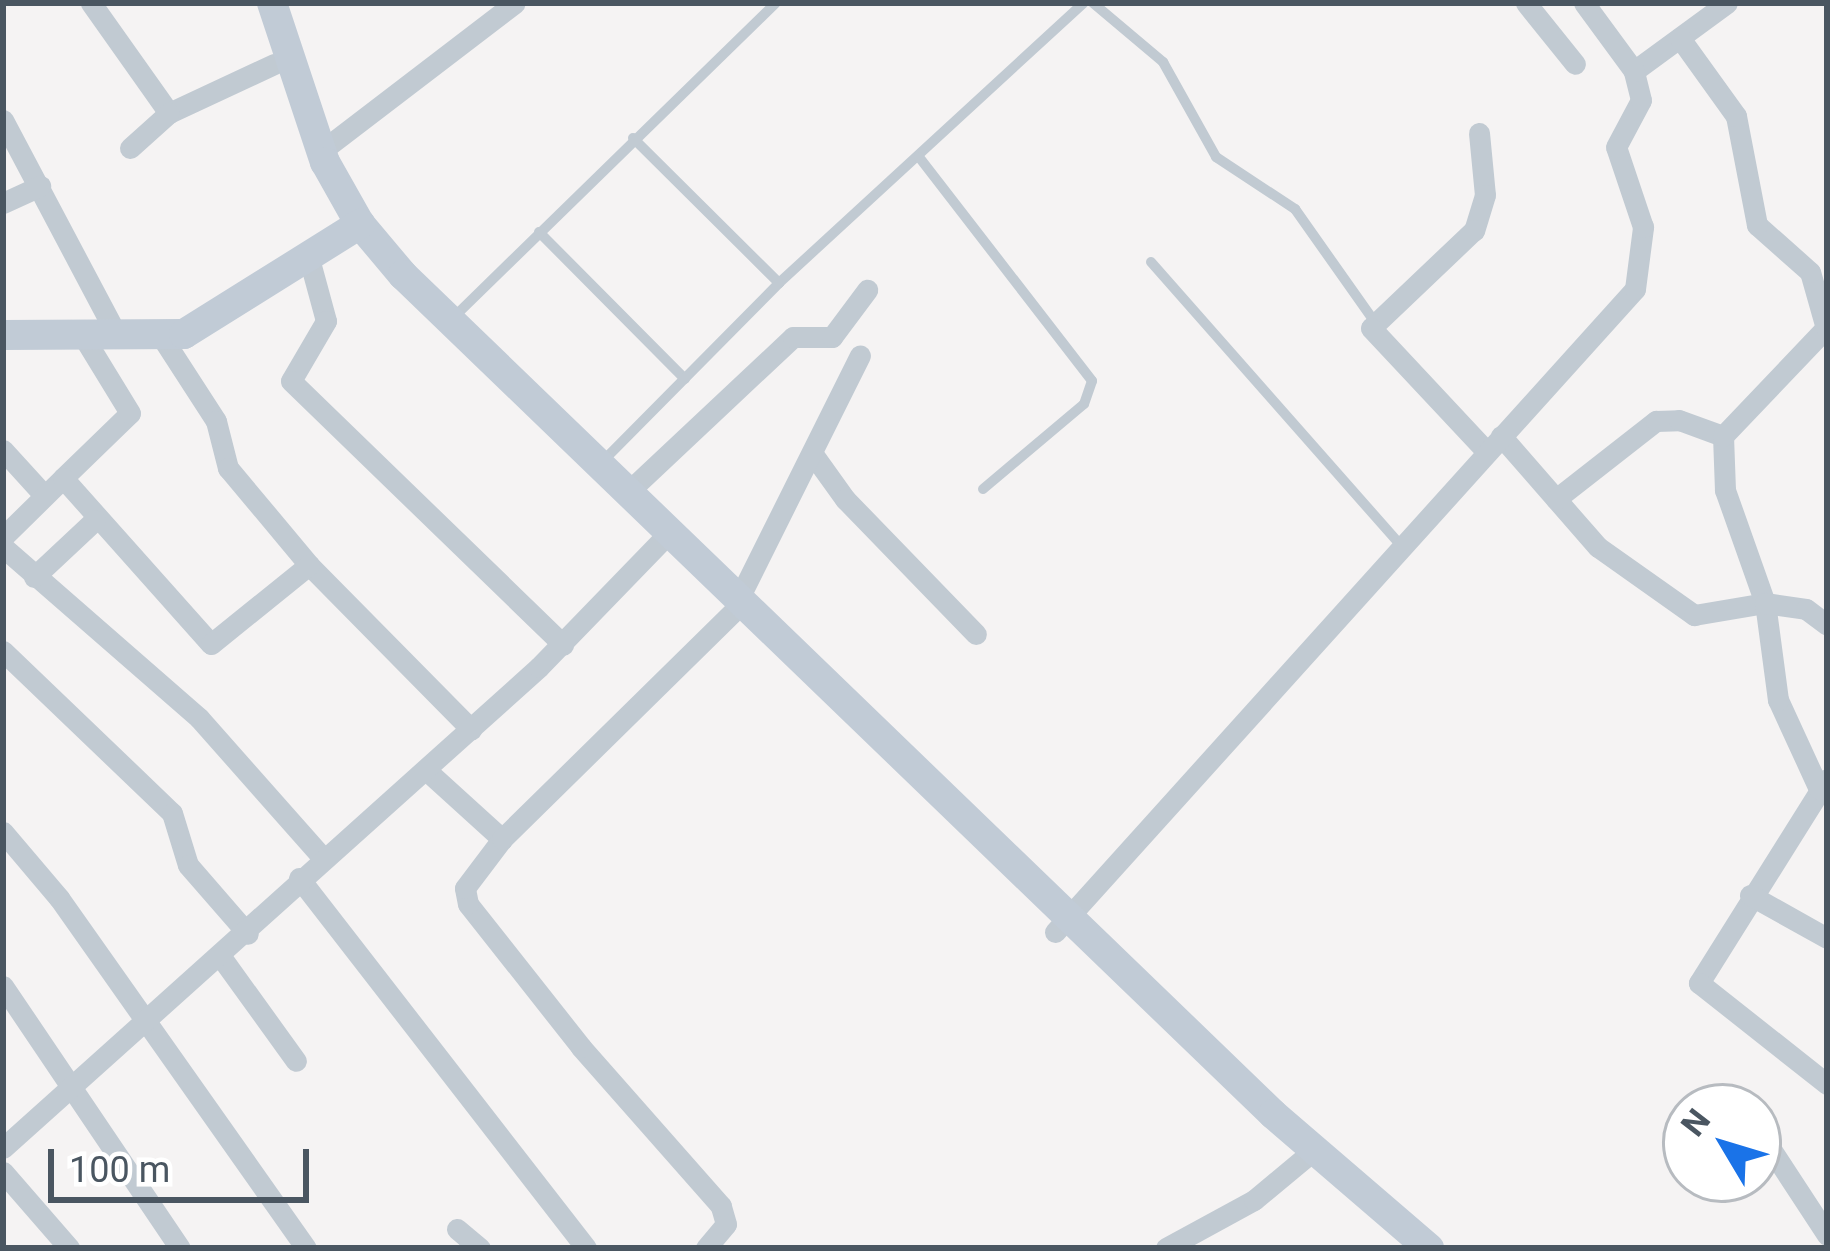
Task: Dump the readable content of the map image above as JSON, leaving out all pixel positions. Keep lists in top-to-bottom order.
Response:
{
  "scale_bar": "100 m",
  "north": "top left"
}
